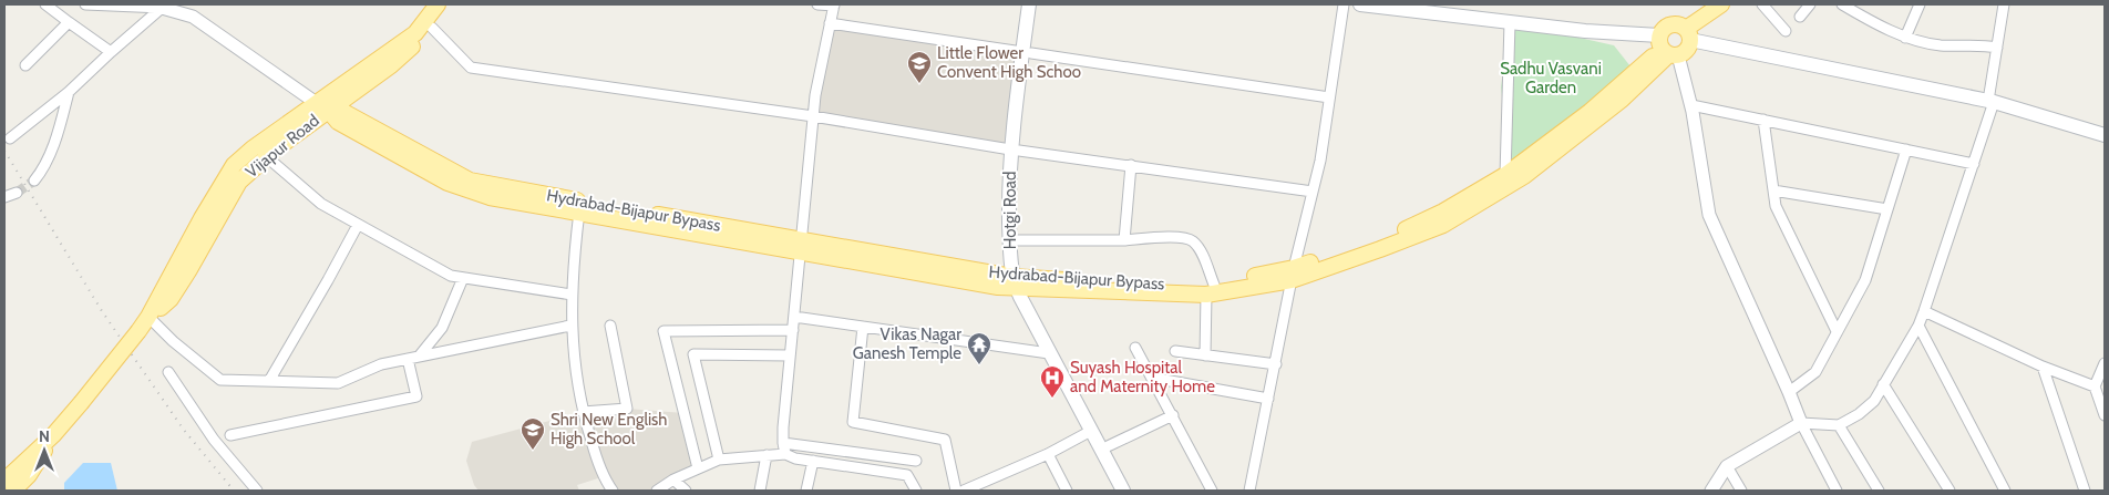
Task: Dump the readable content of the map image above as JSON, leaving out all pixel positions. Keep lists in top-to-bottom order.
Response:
{
  "streets": {
    "main road": ["Vijapur Road", "Hydrabad-Bijapur Bypass", "Hotgi Road"]
  },
  "crossings": [
    ["Vijapur Road", "Hydrabad-Bijapur Bypass"],
    ["Hydrabad-Bijapur Bypass", "Hotgi Road"]
  ],
  "parks": ["Sadhu Vasvani Garden"],
  "places": {
    "school or university": ["Little Flower Convent High Schoo", "Shri New English High School"],
    "temple": ["Vikas Nagar Ganesh Temple"],
    "hospital": ["Suyash Hospital and Maternity Home"]
  },
  "north": "top"
}
